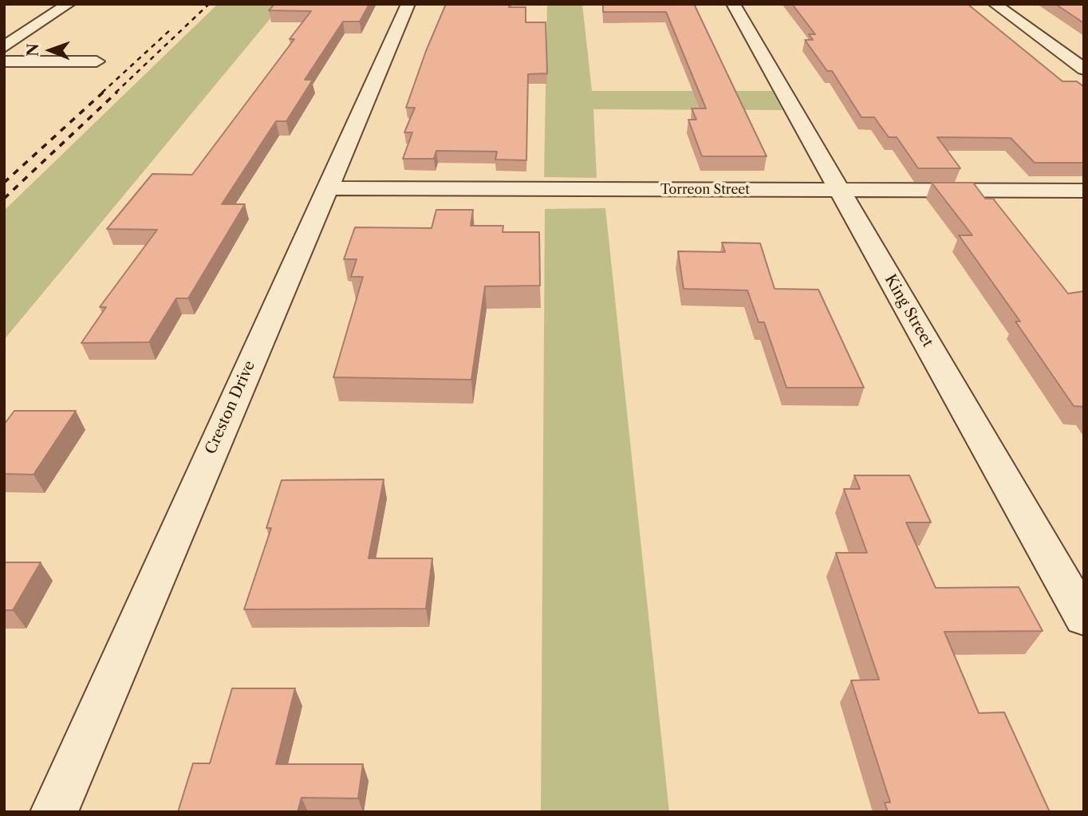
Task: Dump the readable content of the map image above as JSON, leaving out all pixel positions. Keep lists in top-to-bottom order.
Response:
{
  "streets": {
    "street": ["Torreon Street", "King Street", "Creston Drive"]
  },
  "crossings": [
    ["Torreon Street", "King Street"],
    ["Torreon Street", "Creston Drive"]
  ],
  "north": "left"
}
